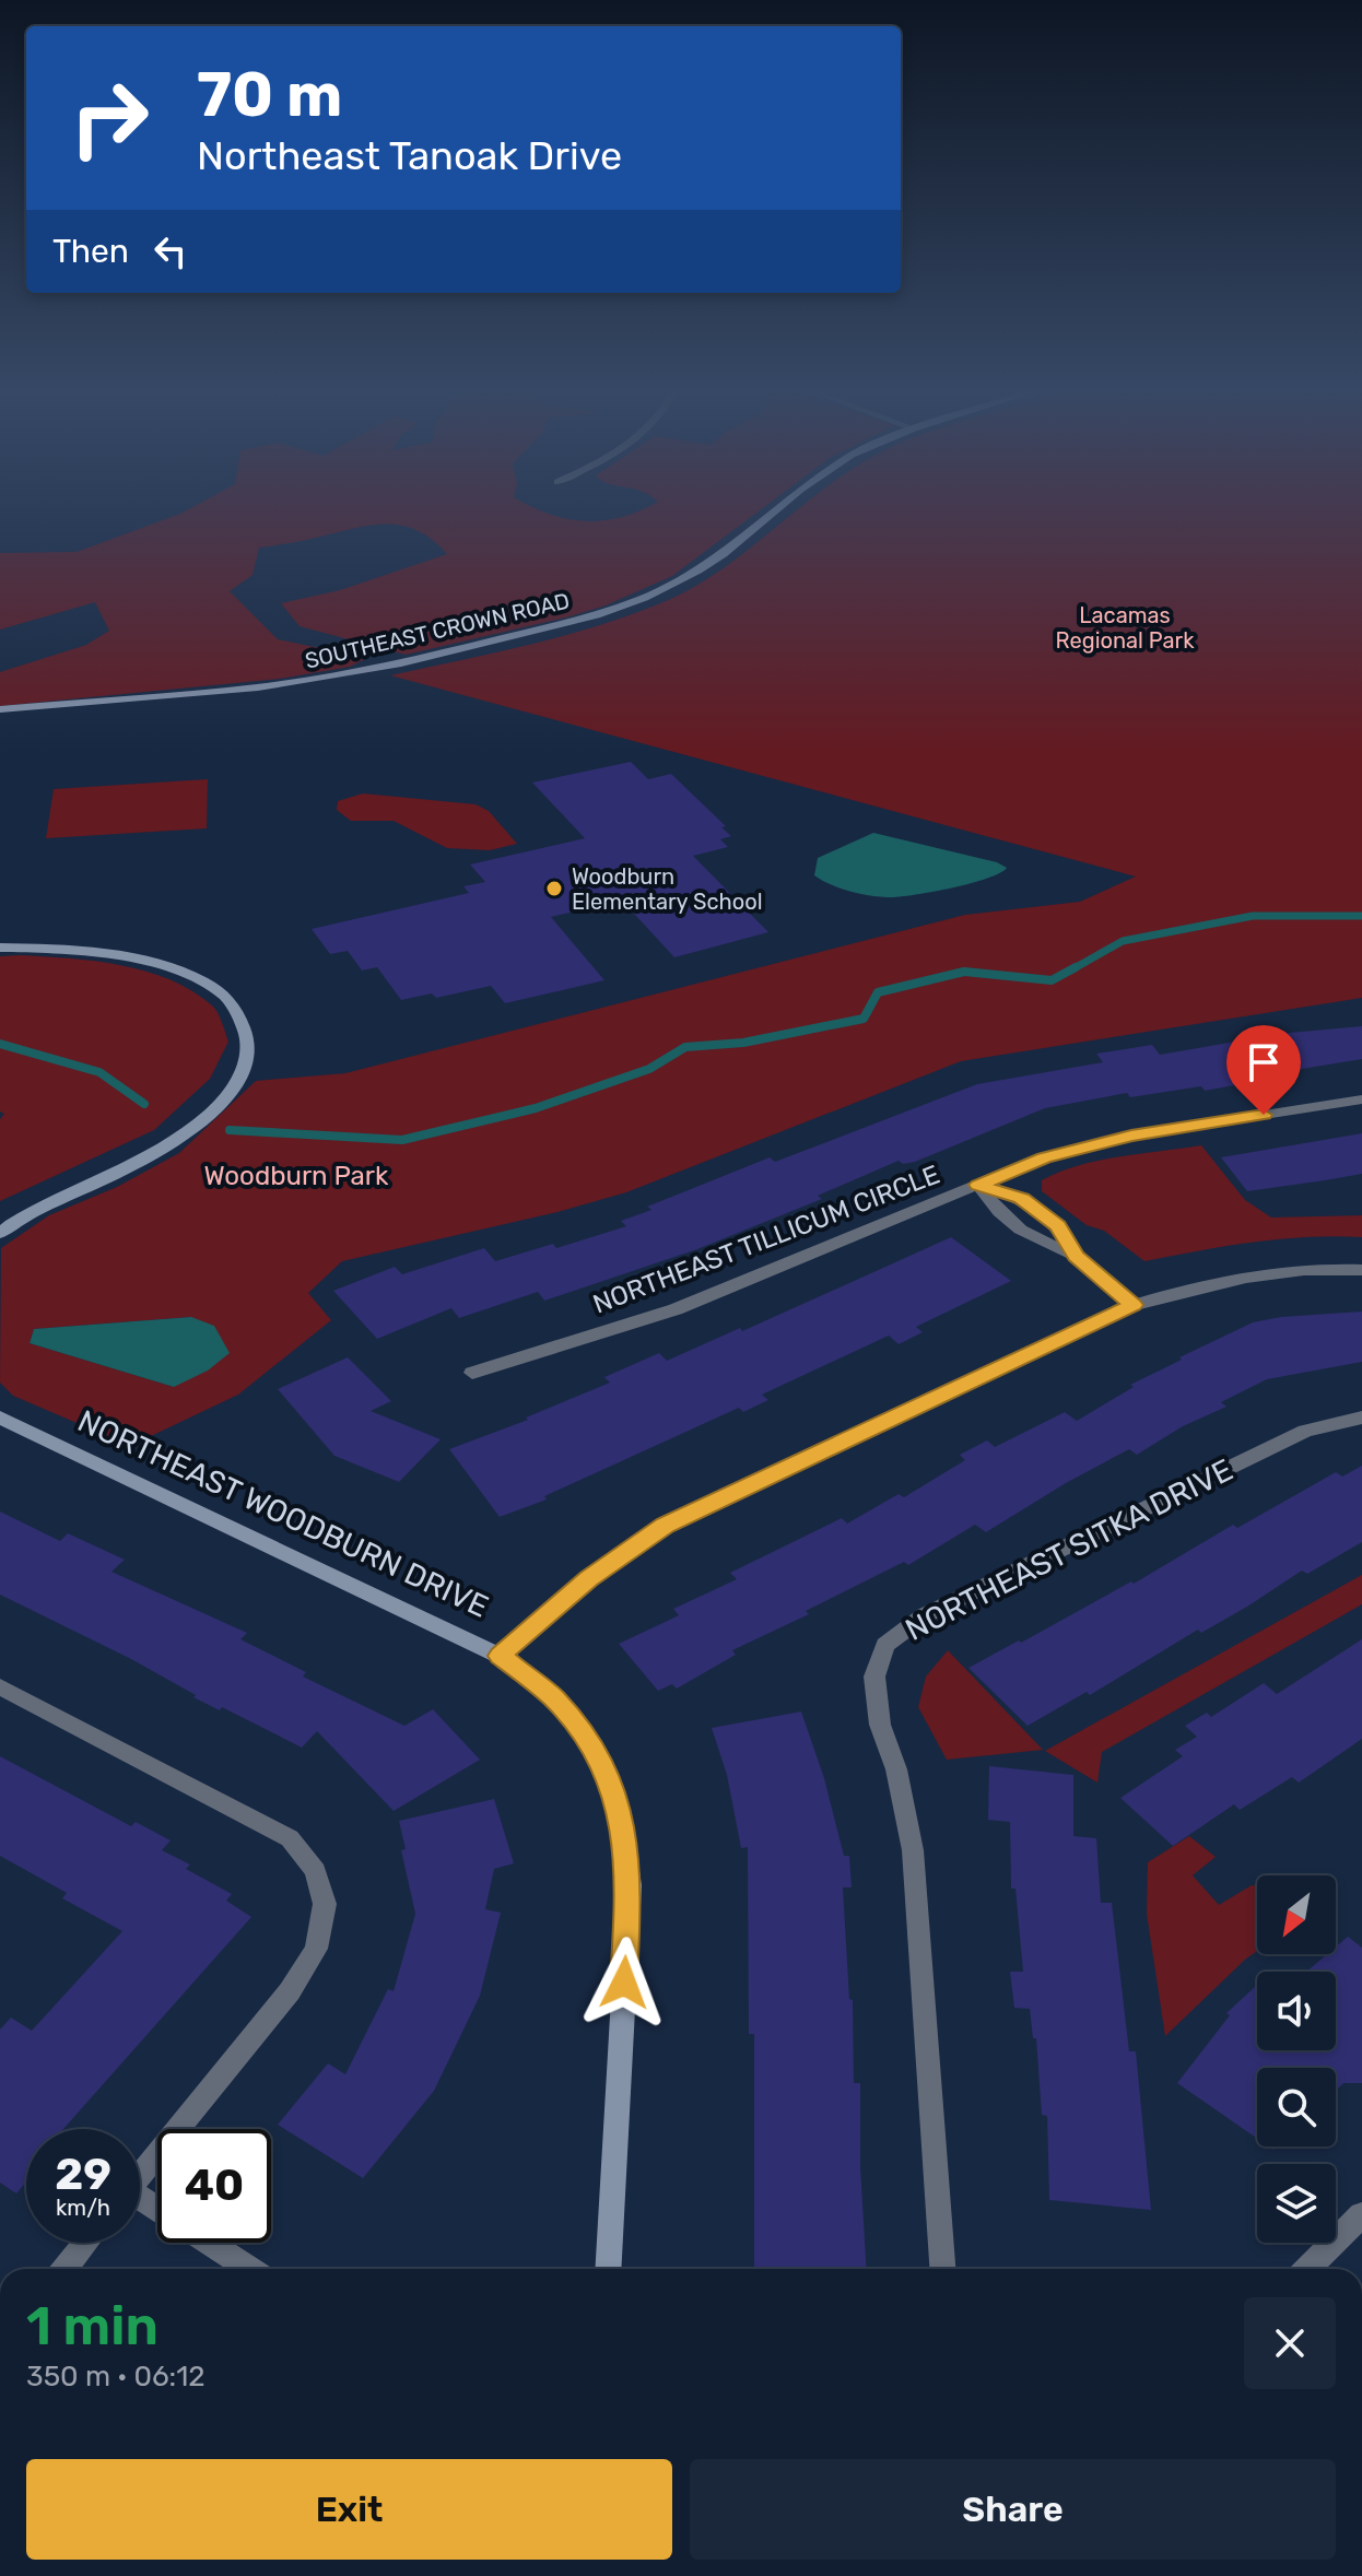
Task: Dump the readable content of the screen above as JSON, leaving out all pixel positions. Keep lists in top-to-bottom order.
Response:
{
  "streets": {
    "street": [
      "SOUTHEAST CROWN ROAD",
      "NORTHEAST TILLICUM CIRCLE",
      "NORTHEAST WOODBURN DRIVE",
      "NORTHEAST SITKA DRIVE"
    ]
  },
  "parks": ["Lacamas Regional Park", "Woodburn Park"],
  "places": ["Woodburn Elementary School"],
  "north": "bottom left",
  "page": {
    "turn": ["70 m", "Northeast Tanoak Drive"],
    "then": "Then",
    "speed": "29 km/h",
    "limit": "40",
    "heading": ["1 min", "350 m · 06:12"],
    "buttons": ["Exit", "Share"]
  }
}
